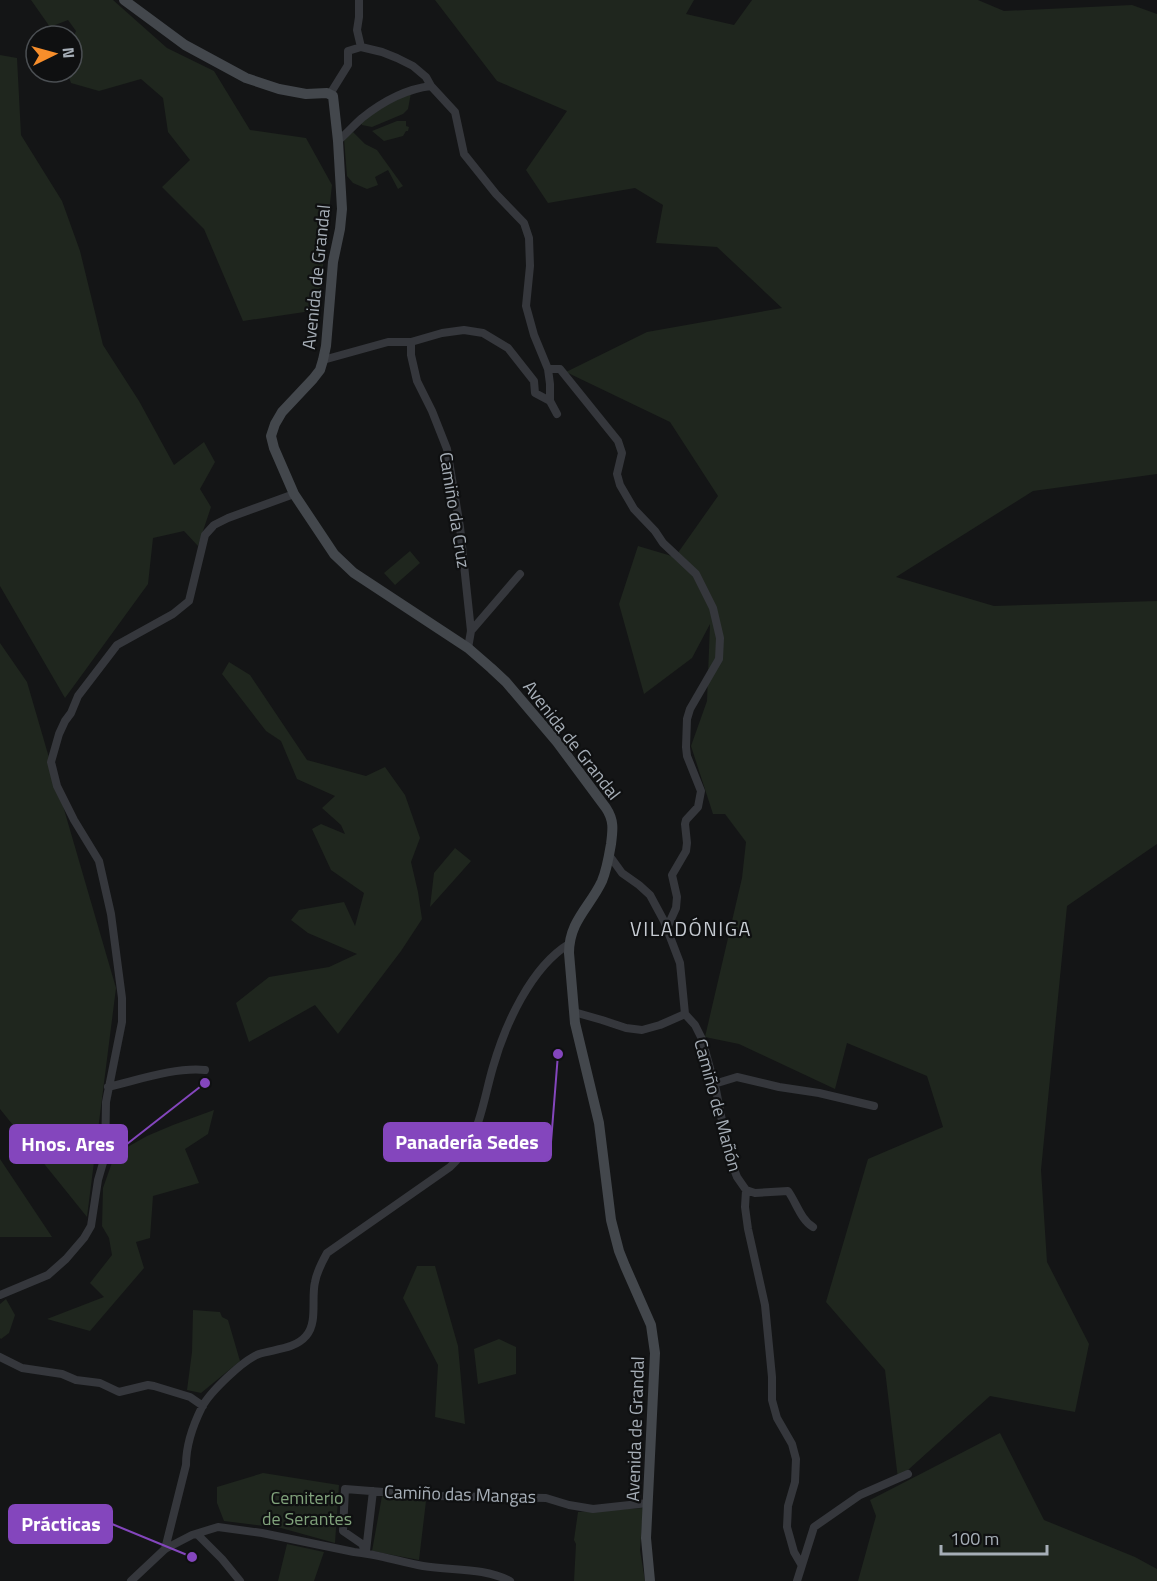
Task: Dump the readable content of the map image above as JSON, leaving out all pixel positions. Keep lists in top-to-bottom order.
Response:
{
  "streets": {
    "street": [
      "Avenida de Grandal",
      "Camiño da Cruz",
      "Camiño de Mañón",
      "Camiño das Mangas"
    ]
  },
  "crossings": [
    ["Avenida de Grandal", "Camiño da Cruz"],
    ["Avenida de Grandal", "Camiño de Mañón"],
    ["Avenida de Grandal", "Camiño das Mangas"]
  ],
  "districts": ["VILADÓNIGA"],
  "parks": ["Cemiterio de Serantes"],
  "places": ["Panadería Sedes", "Hnos. Ares", "Prácticas"],
  "scale_bar": "100 m",
  "north": "right"
}
